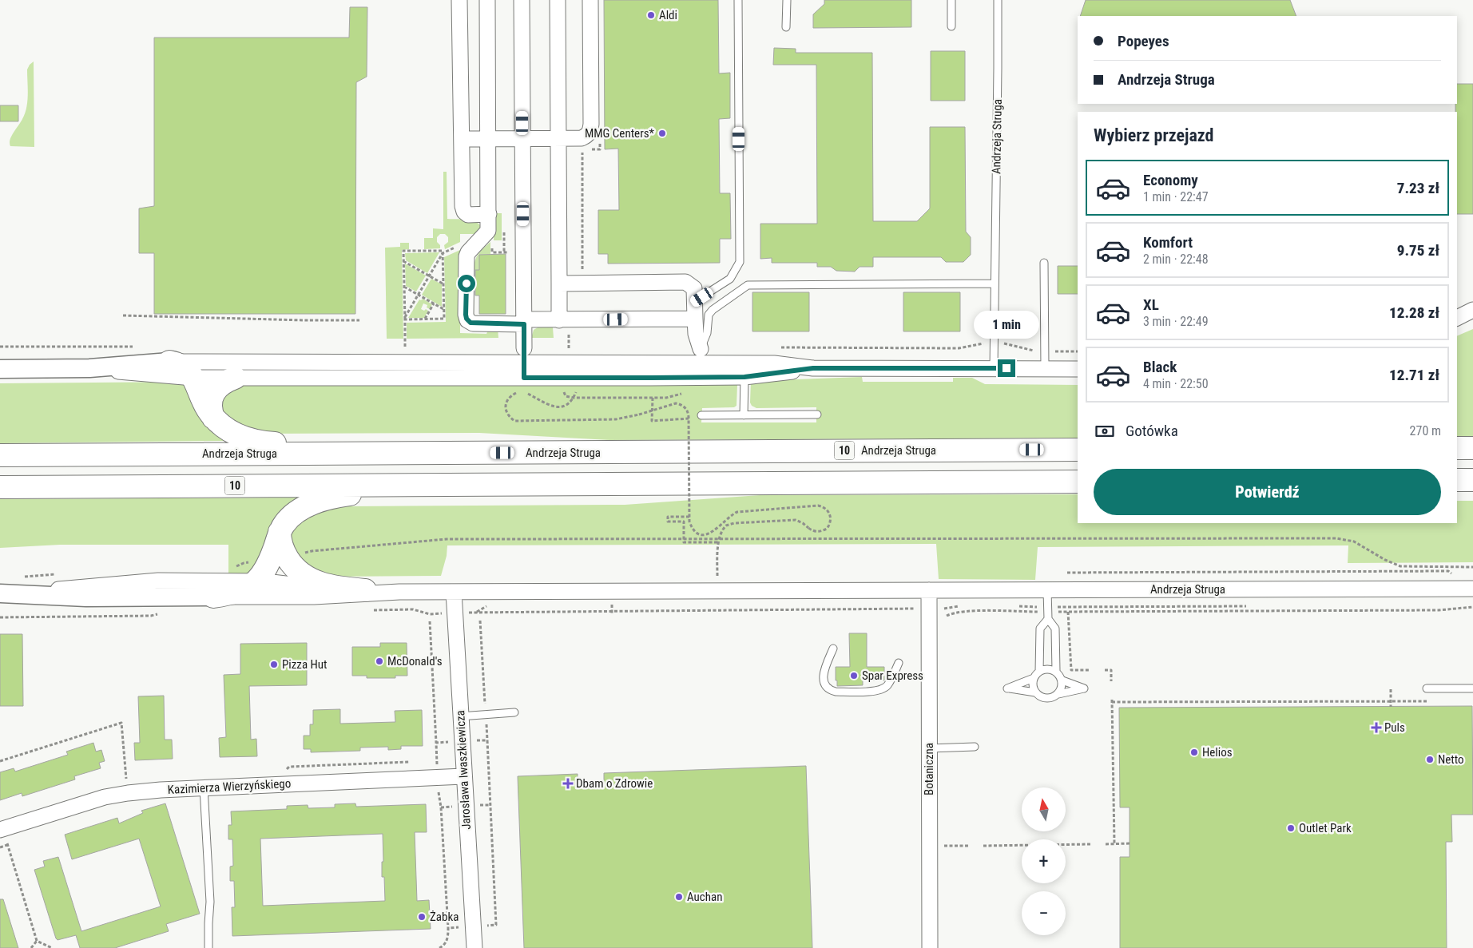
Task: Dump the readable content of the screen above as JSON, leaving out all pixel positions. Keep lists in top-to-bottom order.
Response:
{
  "streets": {
    "main road": ["Andrzeja Struga", "10"],
    "street": ["Botaniczna", "Jarosława Iwaszkiewicza", "Kazimierza Wierzyńskiego"]
  },
  "crossings": [
    ["Andrzeja Struga", "Botaniczna"],
    ["Andrzeja Struga", "Jarosława Iwaszkiewicza"],
    ["Jarosława Iwaszkiewicza", "Kazimierza Wierzyńskiego"]
  ],
  "places": {
    "other": [
      "Aldi",
      "MMG Centers*",
      "McDonald's",
      "Pizza Hut",
      "Spar Express",
      "Helios",
      "Netto",
      "Outlet Park",
      "Auchan",
      "Żabka"
    ],
    "health": ["Puls", "Dbam o Zdrowie"]
  },
  "north": "top",
  "page": {
    "banner": ["Popeyes", "Andrzeja Struga"],
    "heading": "Wybierz przejazd",
    "list": [
      {
        "name": "Economy",
        "note": "1 min · 22:47",
        "value": "7.23 zł"
      },
      {
        "name": "Komfort",
        "note": "2 min · 22:48",
        "value": "9.75 zł"
      },
      {
        "name": "XL",
        "note": "3 min · 22:49",
        "value": "12.28 zł"
      },
      {
        "name": "Black",
        "note": "4 min · 22:50",
        "value": "12.71 zł"
      }
    ],
    "bubble": "1 min",
    "pay": ["Gotówka", "270 m"],
    "buttons": "Potwierdź",
    "map_buttons": ["+", "−"]
  }
}
